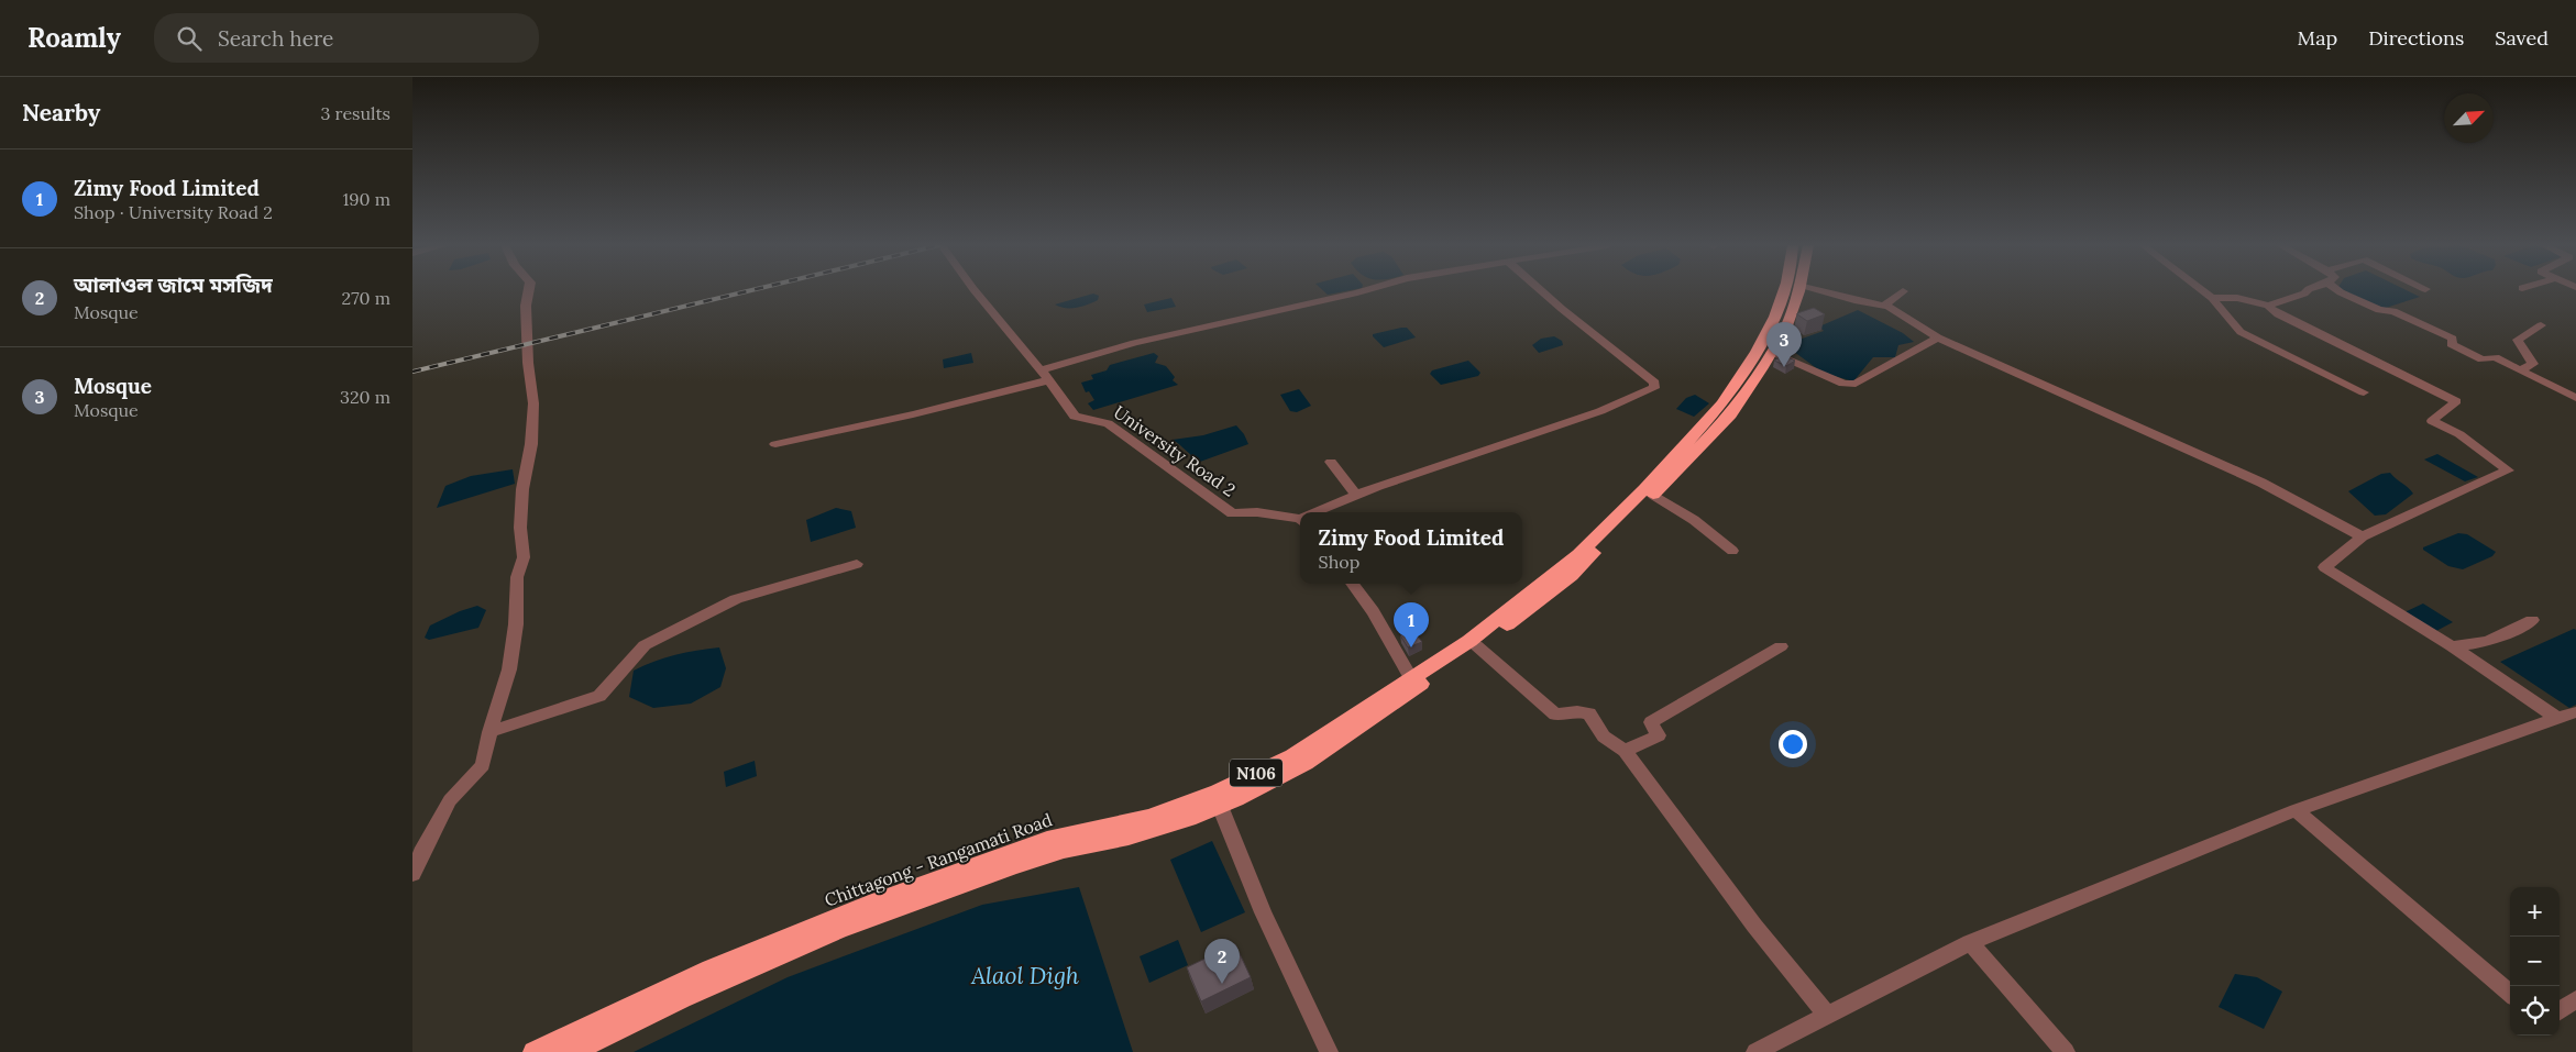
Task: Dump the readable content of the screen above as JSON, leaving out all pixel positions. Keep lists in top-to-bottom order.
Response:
{
  "streets": {
    "highway": ["N106", "Chittagong - Rangamati Road"],
    "street": ["University Road 2"]
  },
  "water": ["Alaol Digh"],
  "north": "top right",
  "page": {
    "header": "Roamly",
    "search": "Search here",
    "nav": ["Map", "Directions", "Saved"],
    "heading": ["Nearby", "3 results"],
    "list": [
      {
        "mark": "1",
        "name": "Zimy Food Limited",
        "note": "Shop · University Road 2",
        "value": "190 m"
      },
      {
        "mark": "2",
        "name": "আলাওল জামে মসজিদ",
        "note": "Mosque",
        "value": "270 m"
      },
      {
        "mark": "3",
        "name": "Mosque",
        "note": "Mosque",
        "value": "320 m"
      }
    ],
    "pins": ["3", "1", "2"],
    "popup": ["Zimy Food Limited", "Shop"],
    "map_buttons": ["+", "−"]
  }
}
